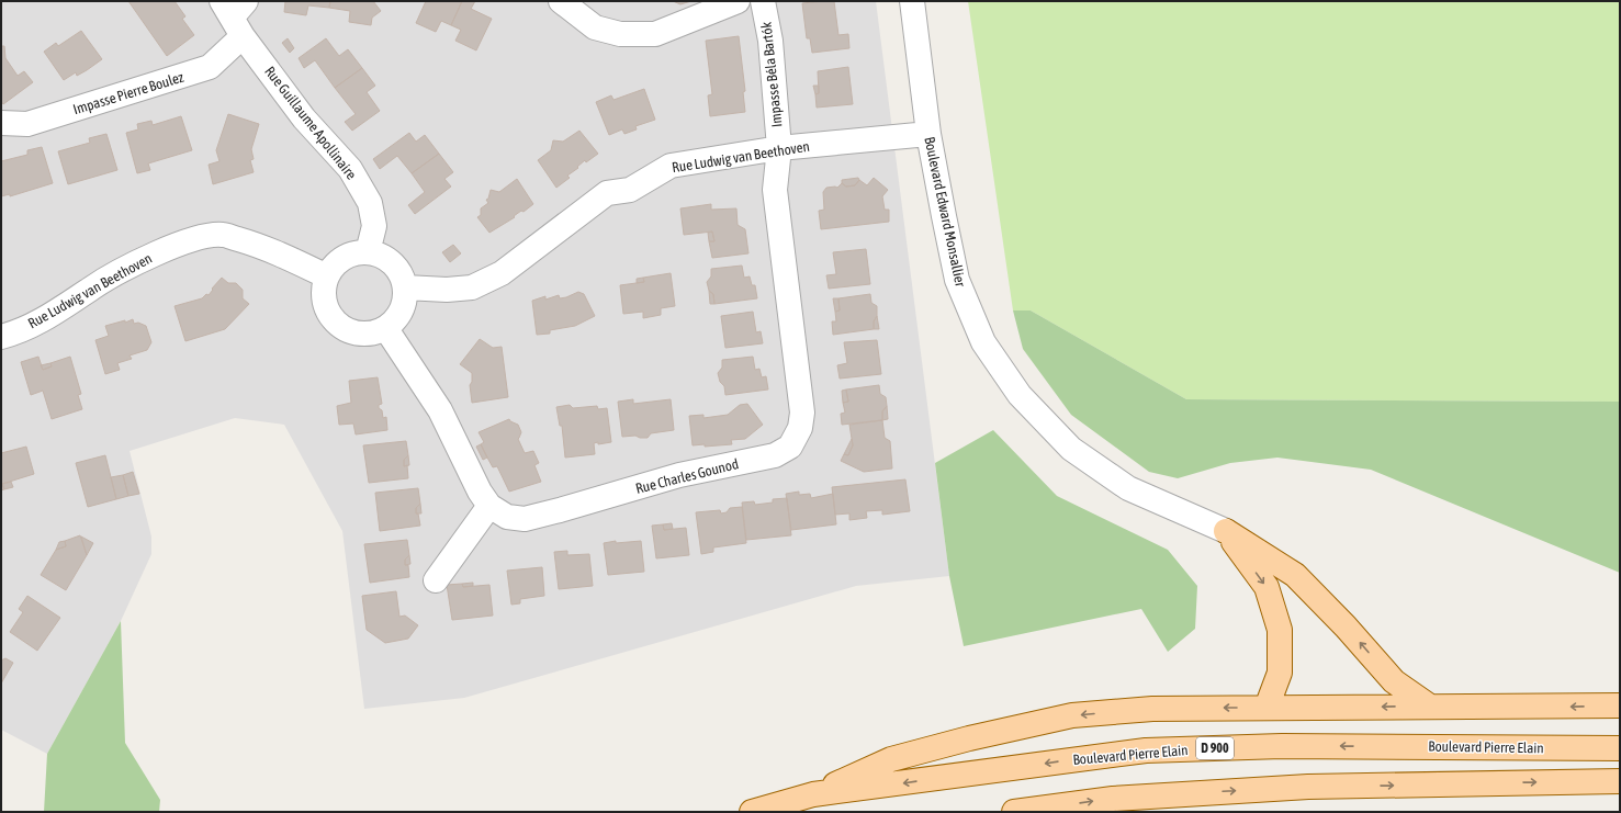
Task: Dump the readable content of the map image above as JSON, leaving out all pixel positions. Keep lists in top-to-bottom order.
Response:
{
  "streets": {
    "main road": ["Boulevard Pierre Elain", "D 900"],
    "street": [
      "Impasse Béla Bartók",
      "Impasse Pierre Boulez",
      "Rue Guillaume Apollinaire",
      "Rue Ludwig van Beethoven",
      "Boulevard Edward Monsallier",
      "Rue Charles Gounod"
    ]
  },
  "crossings": [
    ["Impasse Béla Bartók", "Rue Ludwig van Beethoven"],
    ["Impasse Béla Bartók", "Rue Charles Gounod"],
    ["Impasse Pierre Boulez", "Rue Guillaume Apollinaire"],
    ["Rue Guillaume Apollinaire", "Rue Ludwig van Beethoven"],
    ["Rue Guillaume Apollinaire", "Rue Charles Gounod"],
    ["Rue Ludwig van Beethoven", "Boulevard Edward Monsallier"],
    ["Rue Ludwig van Beethoven", "Rue Charles Gounod"]
  ]
}
